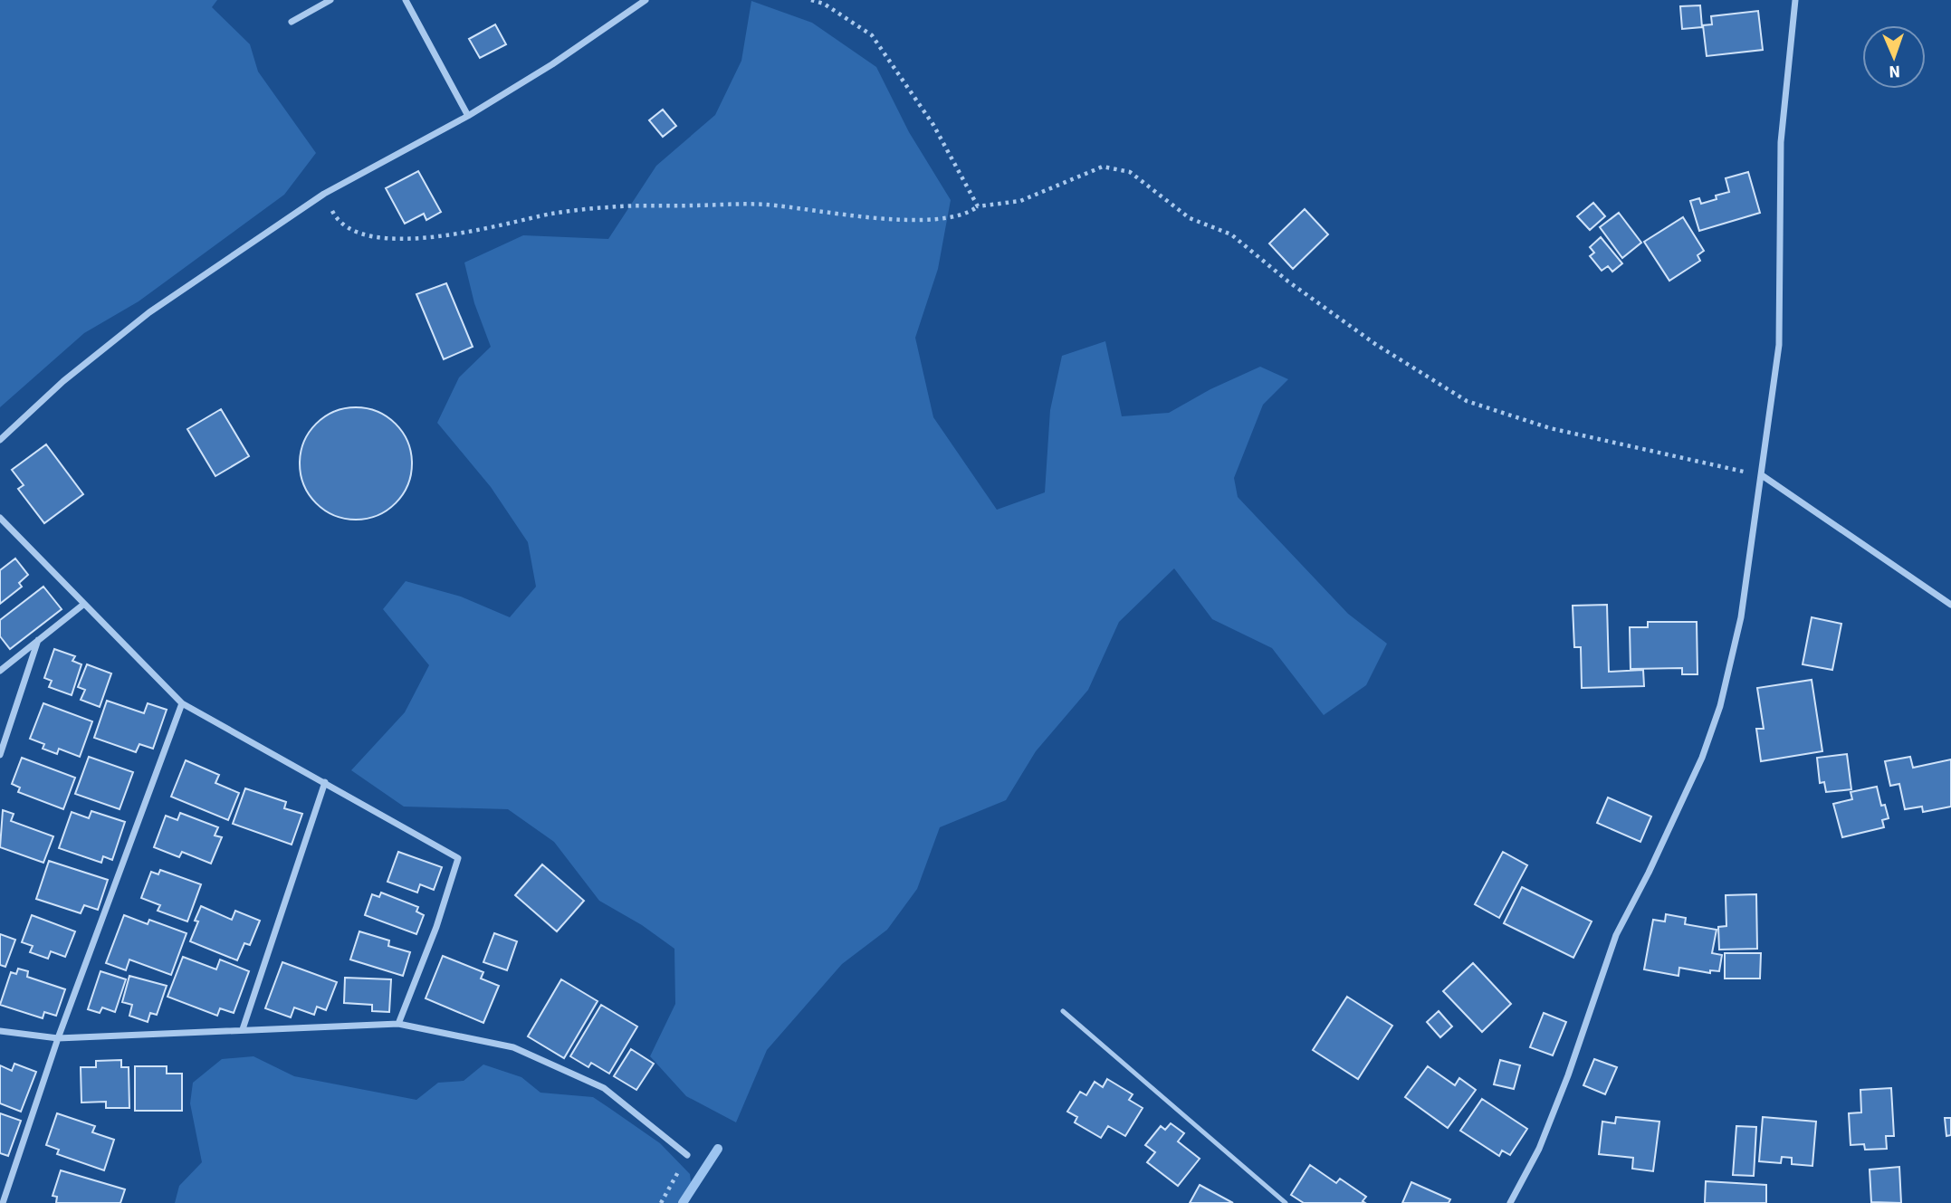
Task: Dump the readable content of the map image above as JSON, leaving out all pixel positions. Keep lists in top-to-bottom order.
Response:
{
  "north": "bottom"
}
